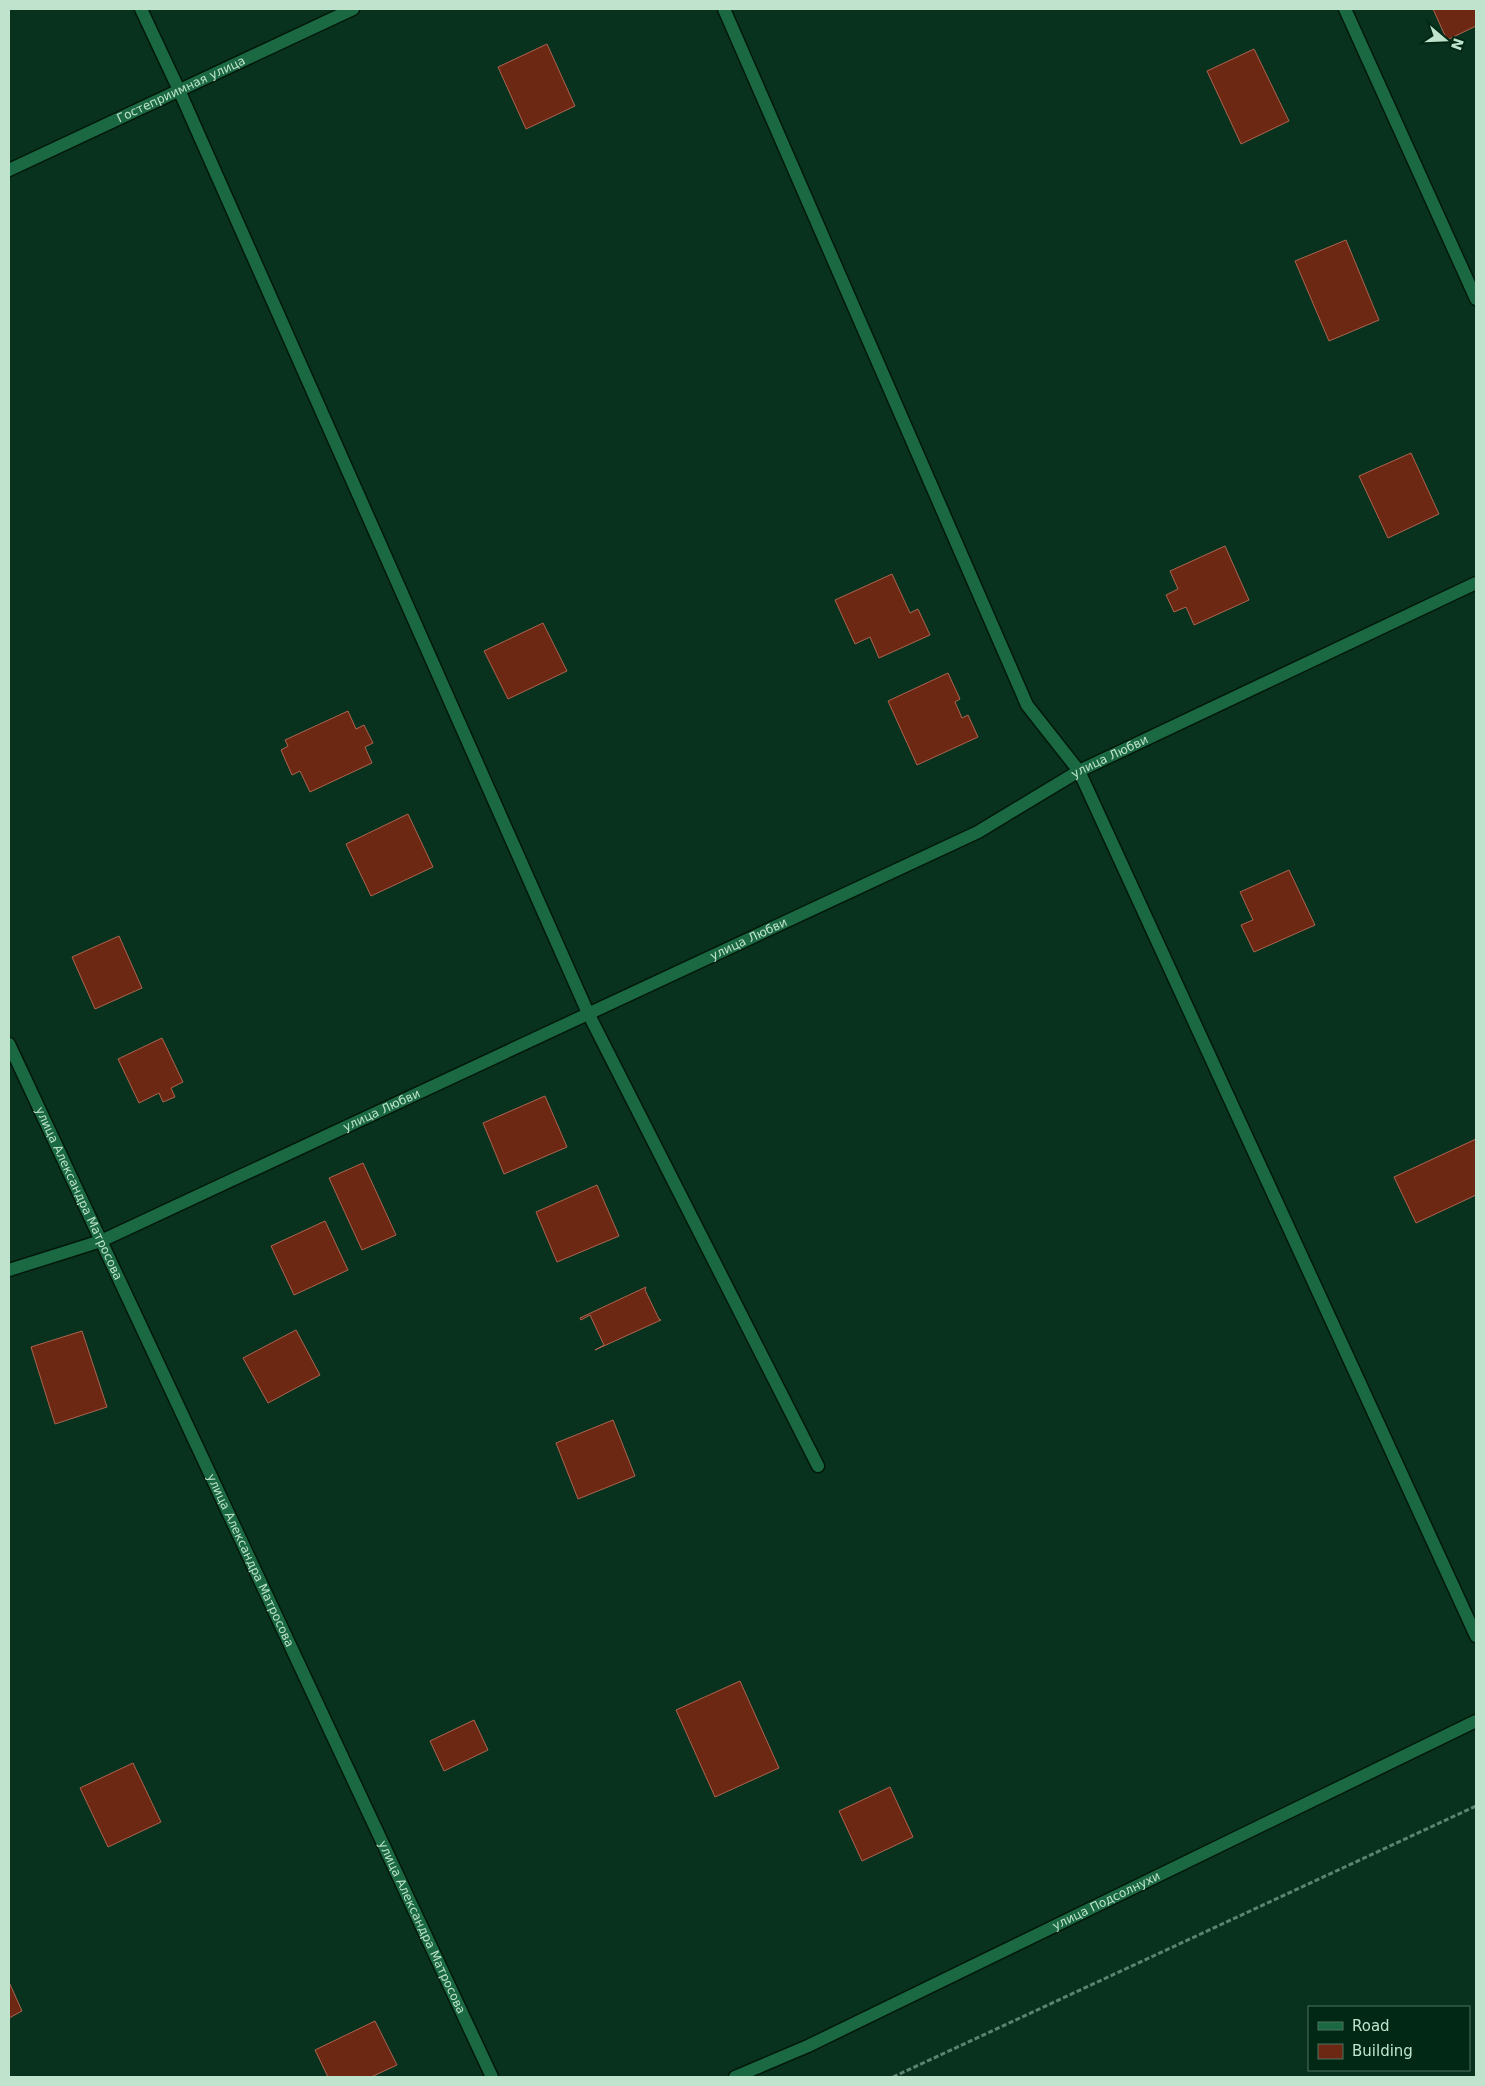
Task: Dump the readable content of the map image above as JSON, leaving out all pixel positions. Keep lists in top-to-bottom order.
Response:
{
  "streets": {
    "street": [
      "Гостеприимная улица",
      "улица Любви",
      "улица Александра Матросова",
      "улица Подсолнухи"
    ]
  },
  "crossings": [
    ["улица Любви", "улица Александра Матросова"]
  ],
  "legend": ["Road", "Building"],
  "north": "right"
}
